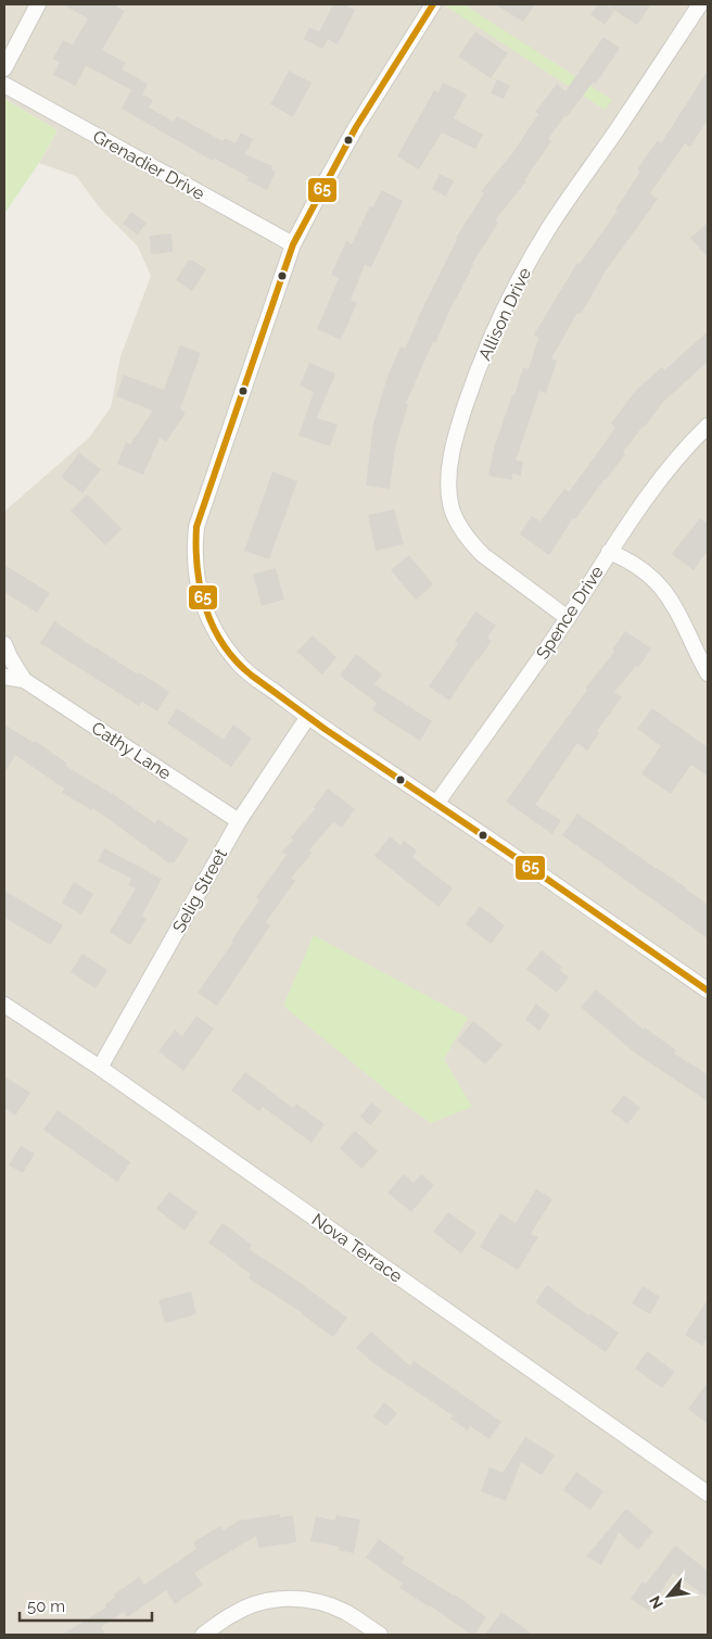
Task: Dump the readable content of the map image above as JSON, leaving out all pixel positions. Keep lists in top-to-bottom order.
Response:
{
  "streets": {
    "street": [
      "Grenadier Drive",
      "Allison Drive",
      "Spence Drive",
      "Cathy Lane",
      "Selig Street",
      "Nova Terrace"
    ]
  },
  "crossings": [
    ["Allison Drive", "Spence Drive"],
    ["Cathy Lane", "Selig Street"],
    ["Selig Street", "Nova Terrace"]
  ],
  "lines": ["transit line 65"],
  "scale_bar": "50 m",
  "north": "bottom left"
}
